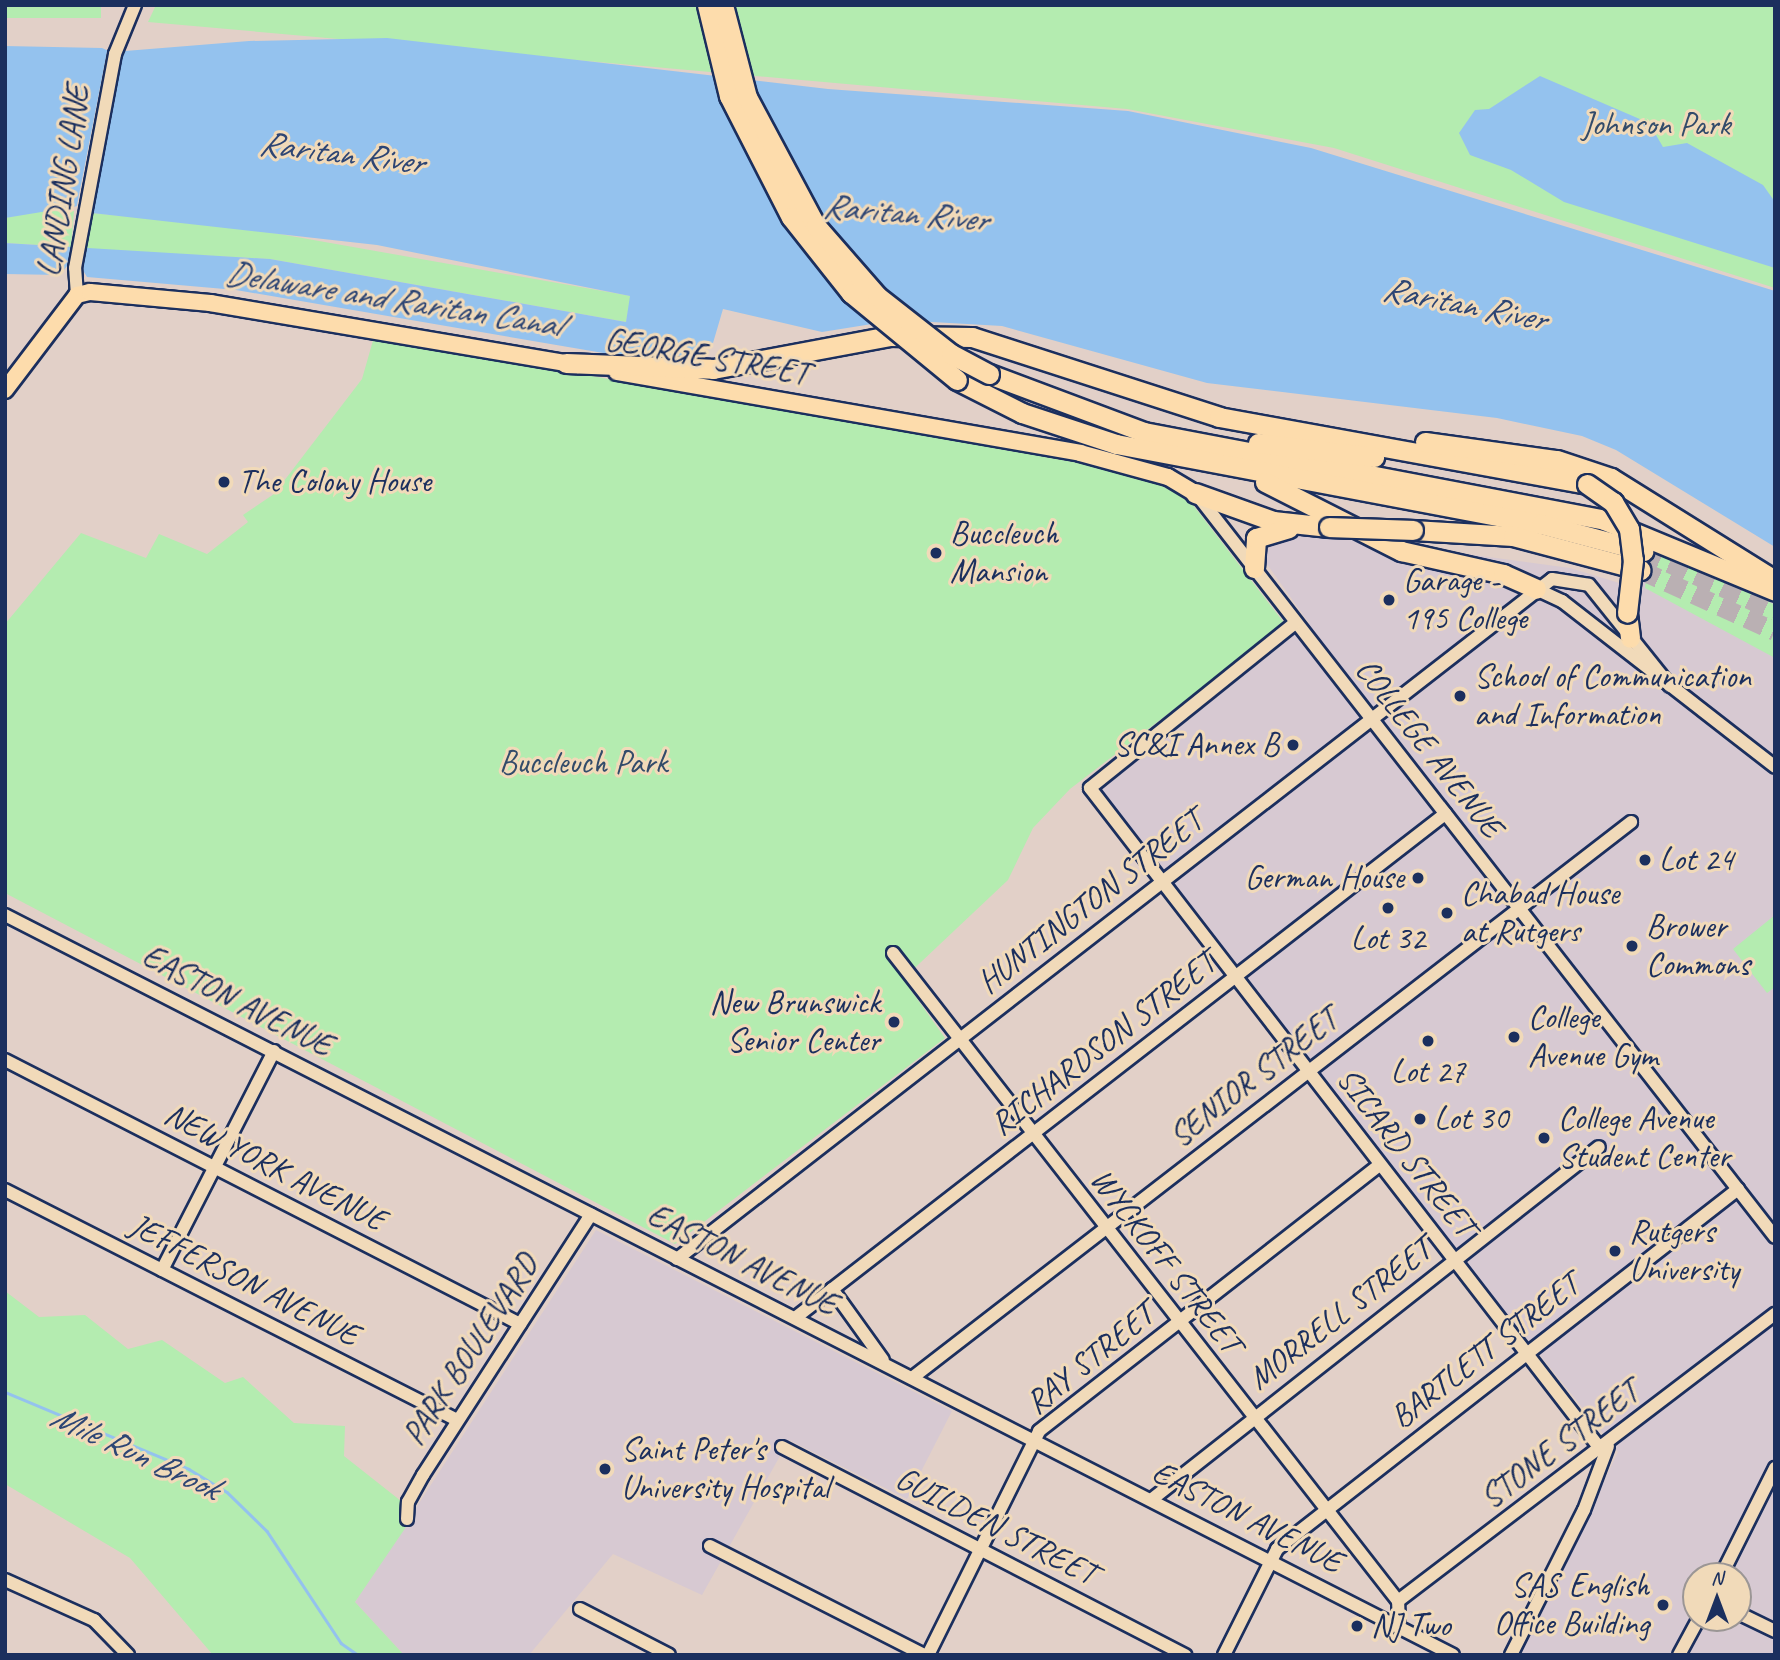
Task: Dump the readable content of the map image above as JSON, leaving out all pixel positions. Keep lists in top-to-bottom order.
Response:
{
  "streets": {
    "main road": ["LANDING LANE", "GEORGE STREET"],
    "street": [
      "COLLEGE AVENUE",
      "HUNTINGTON STREET",
      "EASTON AVENUE",
      "RICHARDSON STREET",
      "SENIOR STREET",
      "SICARD STREET",
      "NEW YORK AVENUE",
      "WYCKOFF STREET",
      "JEFFERSON AVENUE",
      "MORRELL STREET",
      "PARK BOULEVARD",
      "BARTLETT STREET",
      "RAY STREET",
      "STONE STREET",
      "GUILDEN STREET"
    ]
  },
  "crossings": [
    ["LANDING LANE", "GEORGE STREET"],
    ["GEORGE STREET", "COLLEGE AVENUE"],
    ["COLLEGE AVENUE", "HUNTINGTON STREET"],
    ["COLLEGE AVENUE", "RICHARDSON STREET"],
    ["COLLEGE AVENUE", "SENIOR STREET"],
    ["COLLEGE AVENUE", "SICARD STREET"],
    ["COLLEGE AVENUE", "BARTLETT STREET"],
    ["HUNTINGTON STREET", "EASTON AVENUE"],
    ["HUNTINGTON STREET", "SICARD STREET"],
    ["HUNTINGTON STREET", "WYCKOFF STREET"],
    ["EASTON AVENUE", "RICHARDSON STREET"],
    ["EASTON AVENUE", "SENIOR STREET"],
    ["EASTON AVENUE", "MORRELL STREET"],
    ["EASTON AVENUE", "PARK BOULEVARD"],
    ["EASTON AVENUE", "BARTLETT STREET"],
    ["EASTON AVENUE", "RAY STREET"],
    ["RICHARDSON STREET", "SICARD STREET"],
    ["RICHARDSON STREET", "WYCKOFF STREET"],
    ["SENIOR STREET", "SICARD STREET"],
    ["SENIOR STREET", "WYCKOFF STREET"],
    ["SICARD STREET", "MORRELL STREET"],
    ["SICARD STREET", "BARTLETT STREET"],
    ["SICARD STREET", "RAY STREET"],
    ["SICARD STREET", "STONE STREET"],
    ["NEW YORK AVENUE", "PARK BOULEVARD"],
    ["WYCKOFF STREET", "MORRELL STREET"],
    ["WYCKOFF STREET", "BARTLETT STREET"],
    ["WYCKOFF STREET", "RAY STREET"],
    ["WYCKOFF STREET", "STONE STREET"],
    ["JEFFERSON AVENUE", "PARK BOULEVARD"]
  ],
  "water": ["Raritan River", "Delaware and Raritan Canal", "Mile Run Brook"],
  "parks": ["Johnson Park", "Buccleuch Park"],
  "places": [
    "The Colony House",
    "Buccleuch Mansion",
    "Garage - 195 College",
    "School of Communication and Information",
    "SC&I Annex B",
    "Lot 24",
    "German House",
    "Lot 32",
    "Chabad House at Rutgers",
    "Brower Commons",
    "New Brunswick Senior Center",
    "College Avenue Gym",
    "Lot 27",
    "Lot 30",
    "College Avenue Student Center",
    "Rutgers University",
    "Saint Peter's University Hospital",
    "SAS English Office Building",
    "NJ Two"
  ],
  "north": "top"
}
